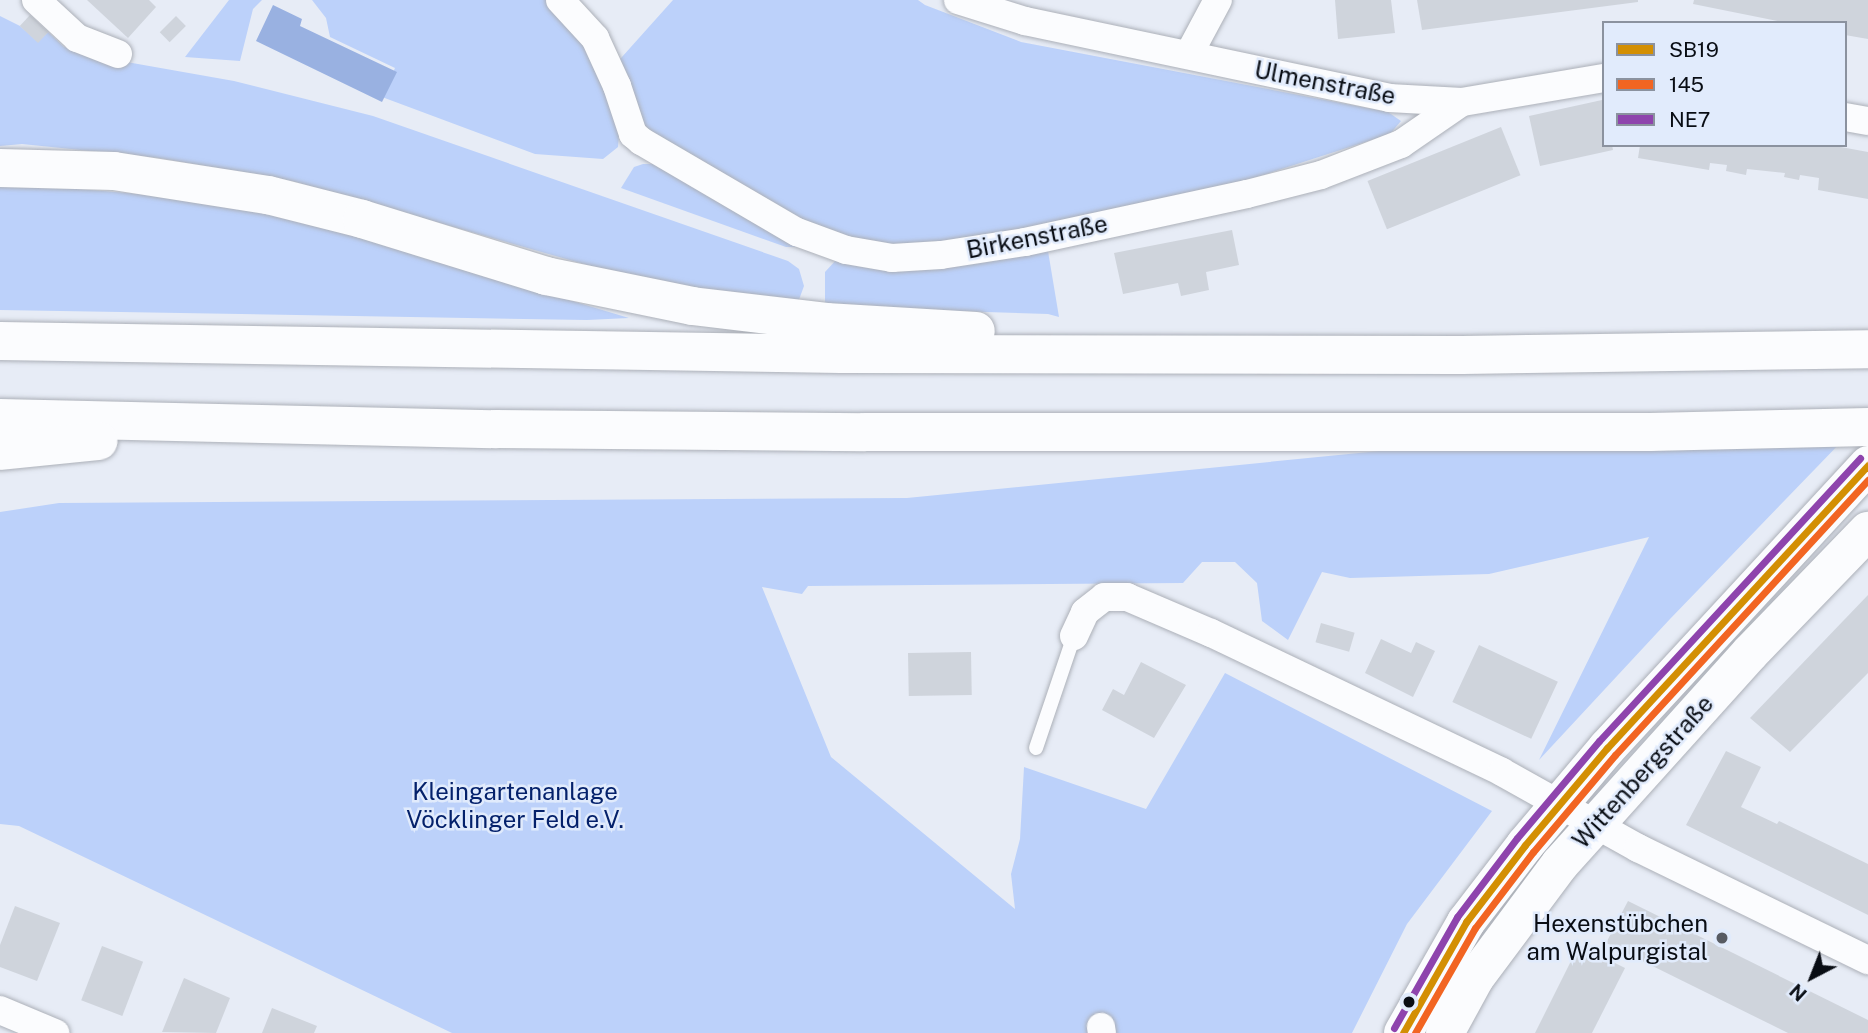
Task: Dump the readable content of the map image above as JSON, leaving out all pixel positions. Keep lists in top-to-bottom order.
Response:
{
  "streets": {
    "main road": ["Wittenbergstraße"],
    "street": ["Ulmenstraße", "Birkenstraße"]
  },
  "crossings": [
    ["Ulmenstraße", "Birkenstraße"]
  ],
  "parks": ["Kleingartenanlage Vöcklinger Feld e.V."],
  "places": ["Hexenstübchen am Walpurgistal"],
  "lines": ["transit line NE7", "transit line SB19", "transit line 145"],
  "legend": ["SB19", "145", "NE7"],
  "north": "bottom left"
}
